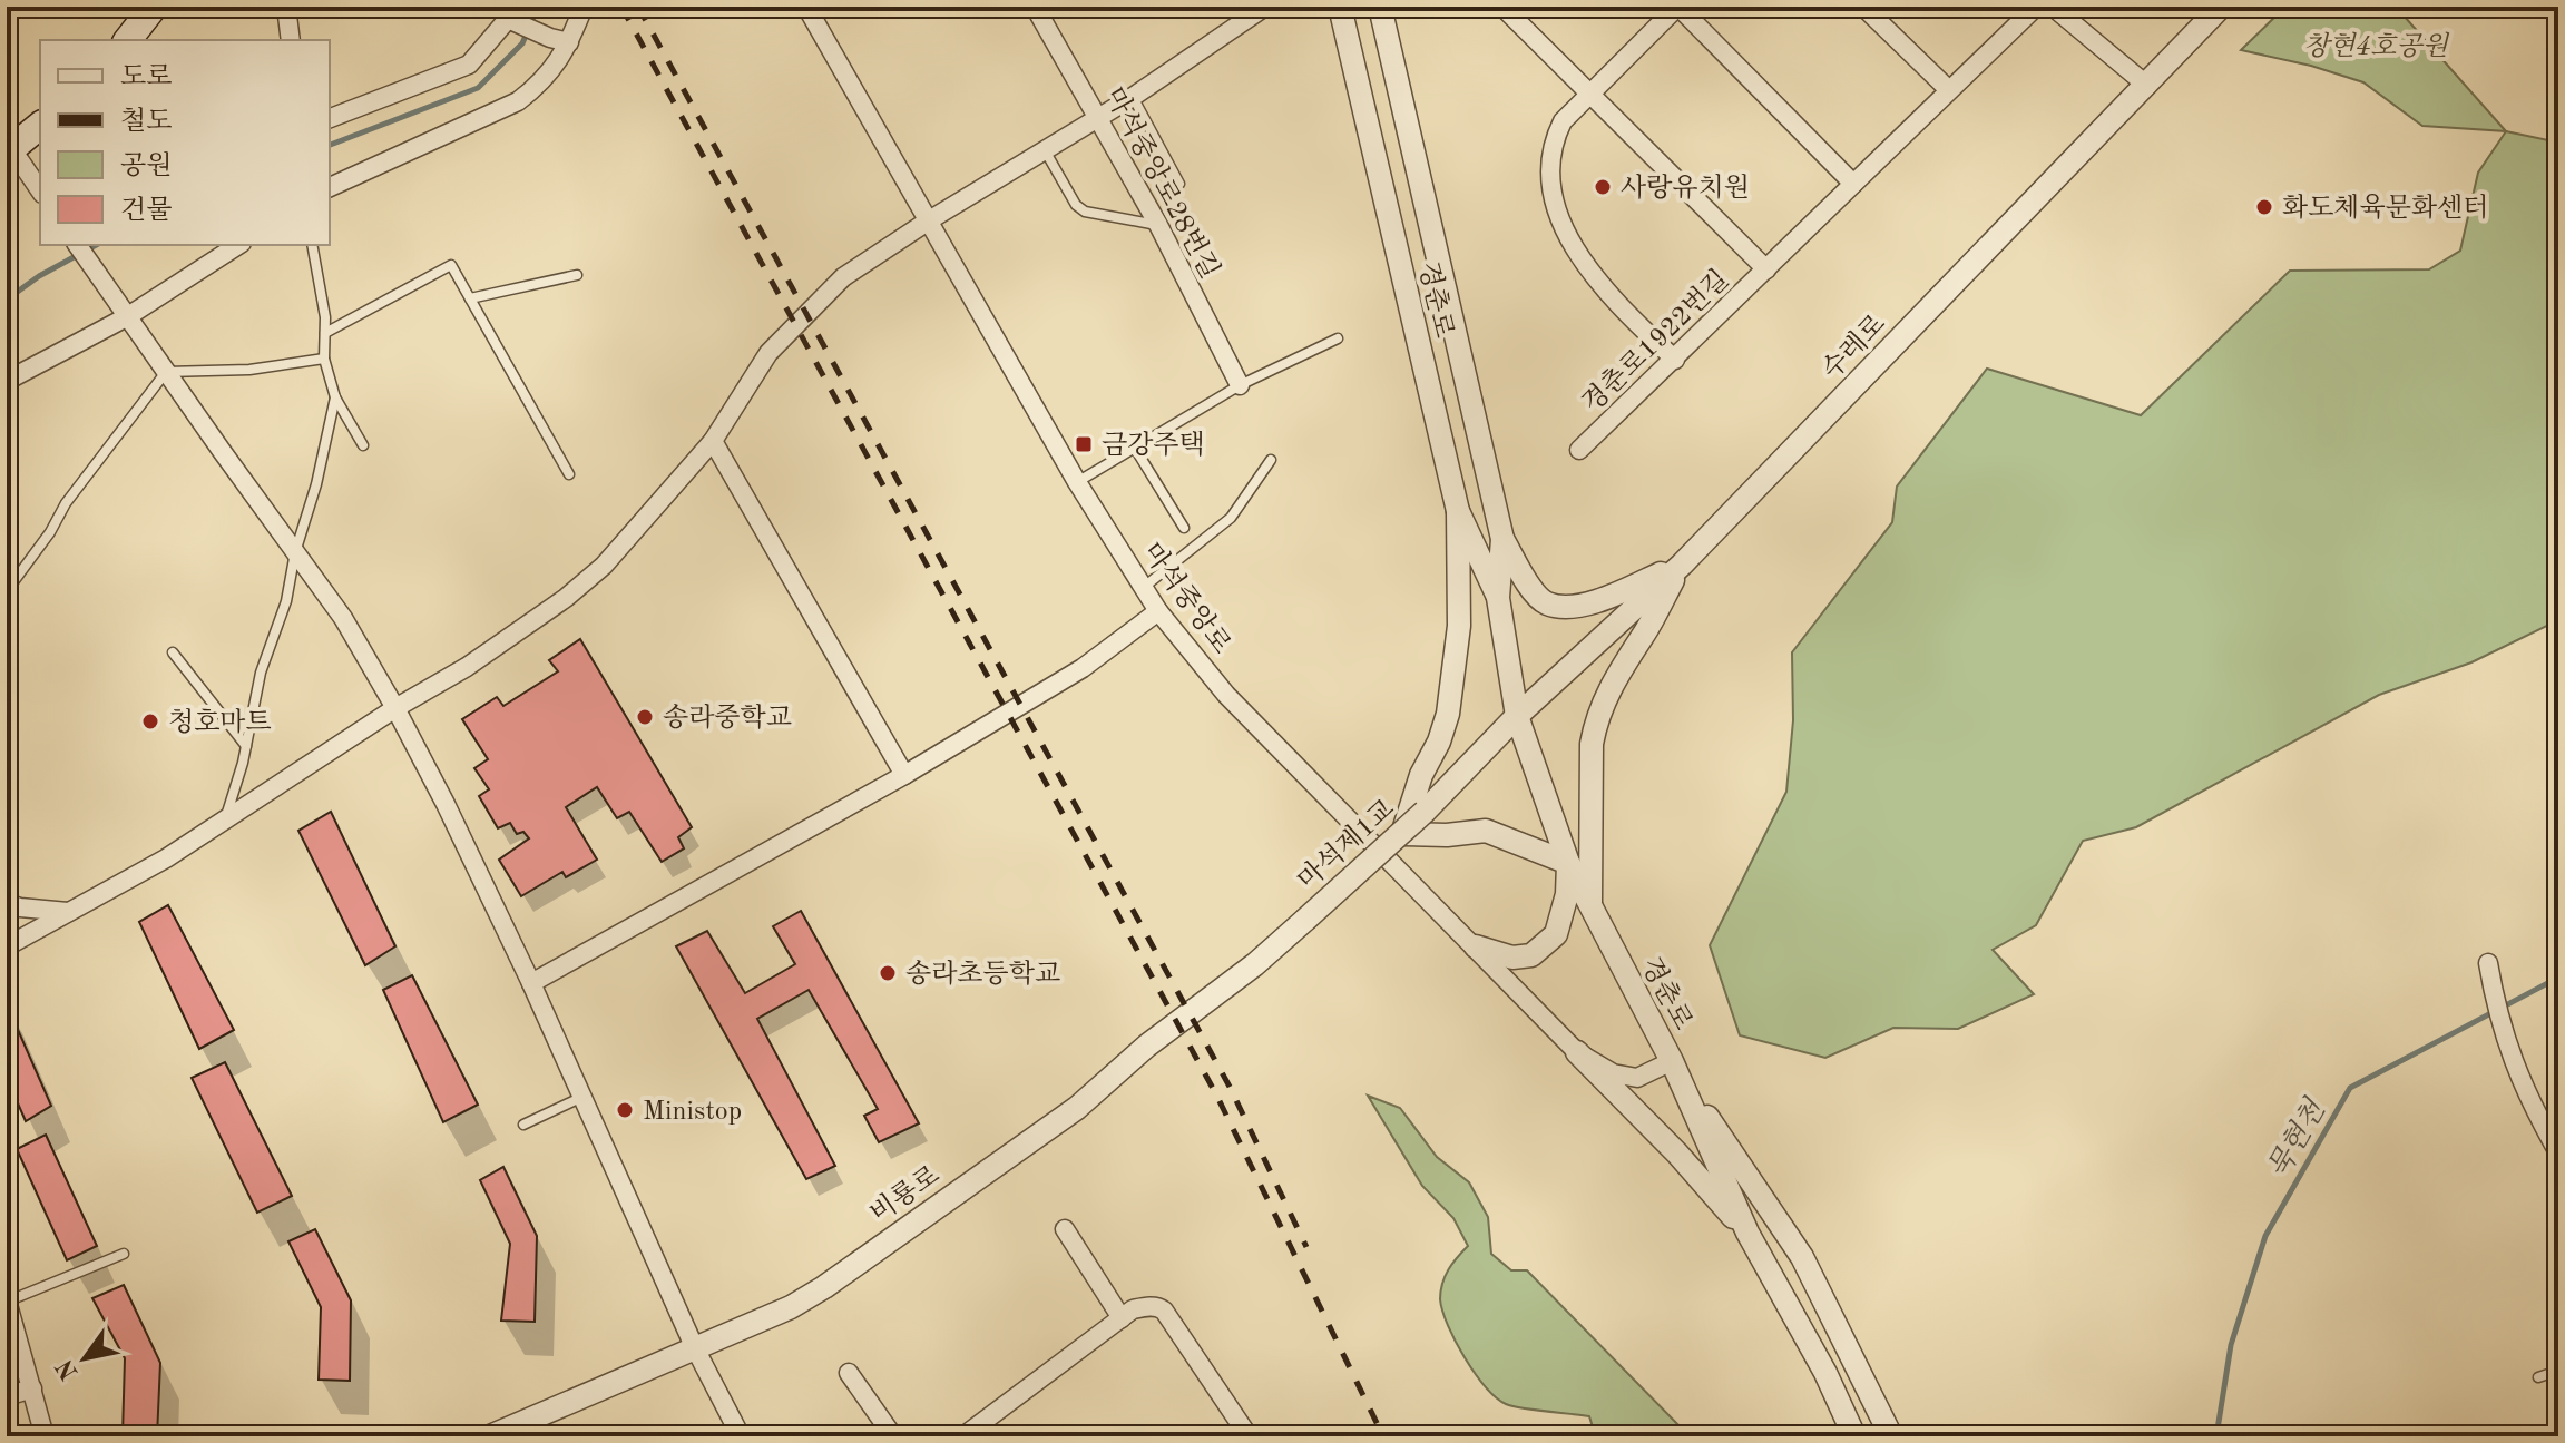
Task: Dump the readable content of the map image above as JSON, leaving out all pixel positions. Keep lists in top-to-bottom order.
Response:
{
  "streets": {
    "street": [
      "마석중앙로28번길",
      "경춘로",
      "경춘로1922번길",
      "수레로",
      "마석중앙로",
      "마석제1교",
      "비룡로"
    ]
  },
  "crossings": [
    ["경춘로", "수레로"],
    ["경춘로", "마석중앙로"],
    ["경춘로", "마석제1교"],
    ["수레로", "마석제1교"],
    ["마석제1교", "비룡로"]
  ],
  "water": ["묵현천"],
  "parks": ["창현4호공원"],
  "places": {
    "other": [
      "사랑유치원",
      "화도체육문화센터",
      "송라중학교",
      "청호마트",
      "송라초등학교",
      "Ministop"
    ],
    "transit": ["금강주택"]
  },
  "legend": [
    "도로",
    "철도",
    "공원",
    "건물"
  ],
  "north": "bottom left"
}
